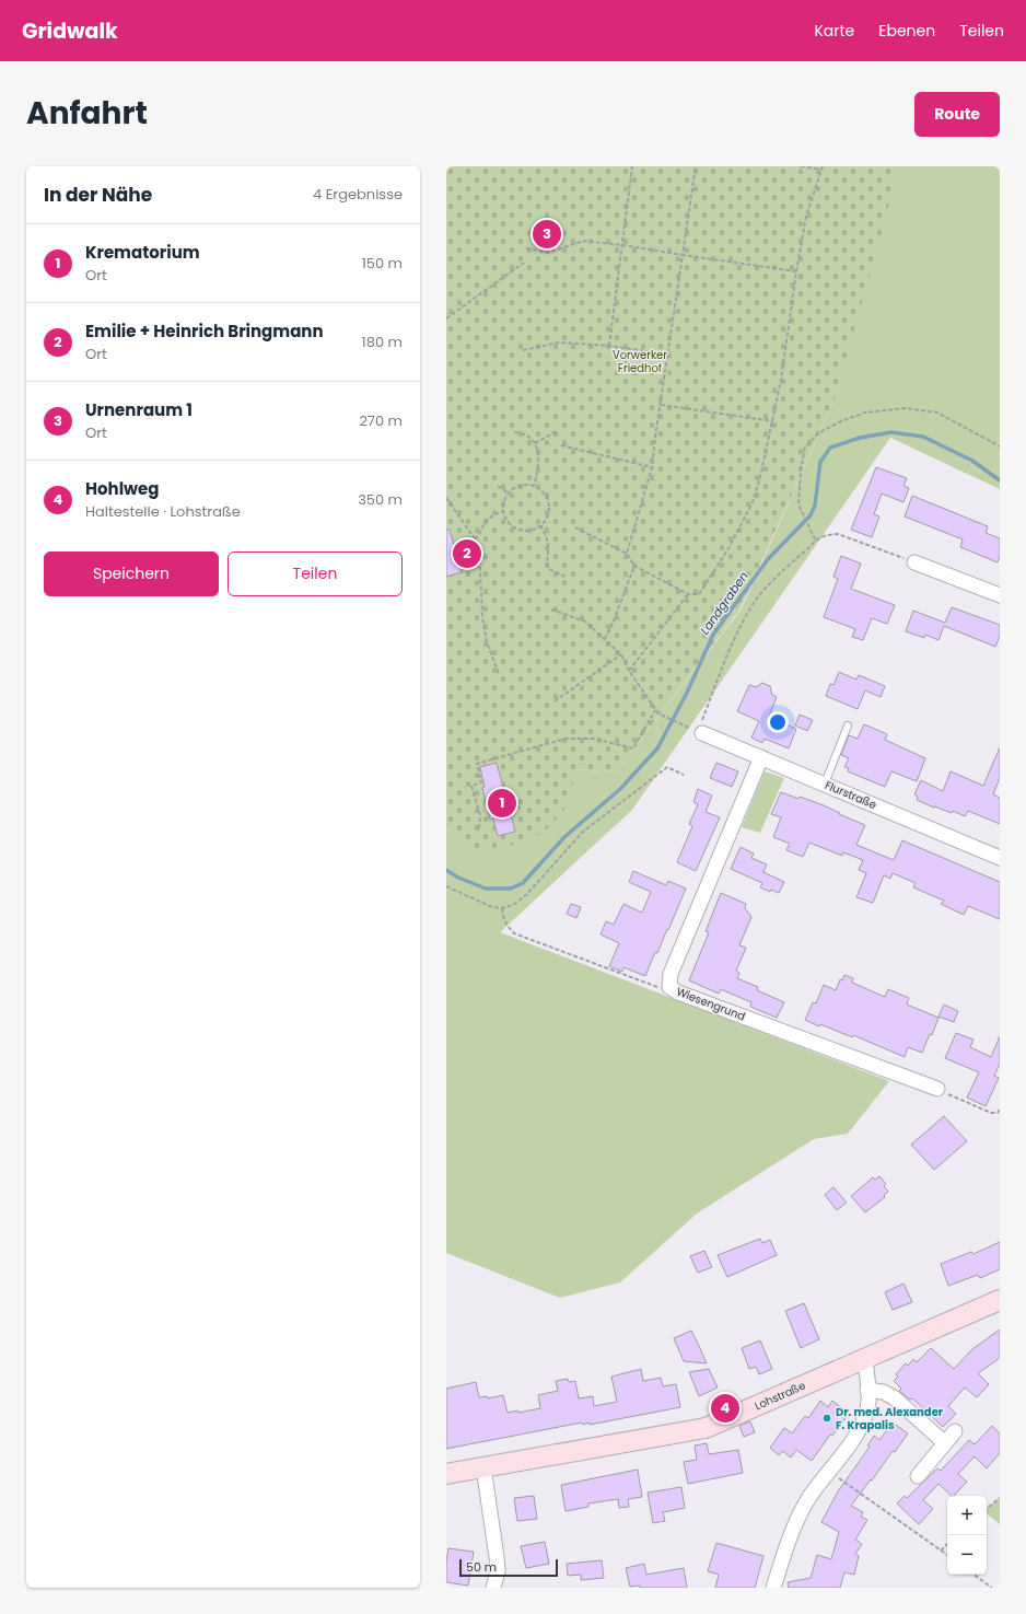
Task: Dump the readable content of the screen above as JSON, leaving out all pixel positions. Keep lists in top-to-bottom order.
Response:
{
  "streets": {
    "main road": ["Lohstraße"],
    "street": ["Flurstraße", "Wiesengrund"]
  },
  "crossings": [
    ["Flurstraße", "Wiesengrund"]
  ],
  "water": ["Landgraben"],
  "parks": ["Vorwerker Friedhof"],
  "places": ["Dr. med. Alexander F. Krapalis"],
  "scale_bar": "50 m",
  "page": {
    "header": "Gridwalk",
    "nav": ["Karte", "Ebenen", "Teilen"],
    "title": "Anfahrt",
    "buttons": [
      "Route",
      ["Speichern", "Teilen"]
    ],
    "heading": ["In der Nähe", "4 Ergebnisse"],
    "pins": [
      "3",
      "2",
      "1",
      "4"
    ],
    "list": [
      {
        "mark": "1",
        "name": "Krematorium",
        "note": "Ort",
        "value": "150 m"
      },
      {
        "mark": "2",
        "name": "Emilie + Heinrich Bringmann",
        "note": "Ort",
        "value": "180 m"
      },
      {
        "mark": "3",
        "name": "Urnenraum 1",
        "note": "Ort",
        "value": "270 m"
      },
      {
        "mark": "4",
        "name": "Hohlweg",
        "note": "Haltestelle · Lohstraße",
        "value": "350 m"
      }
    ],
    "map_buttons": ["+", "−"],
    "scale": "50 m"
  }
}
